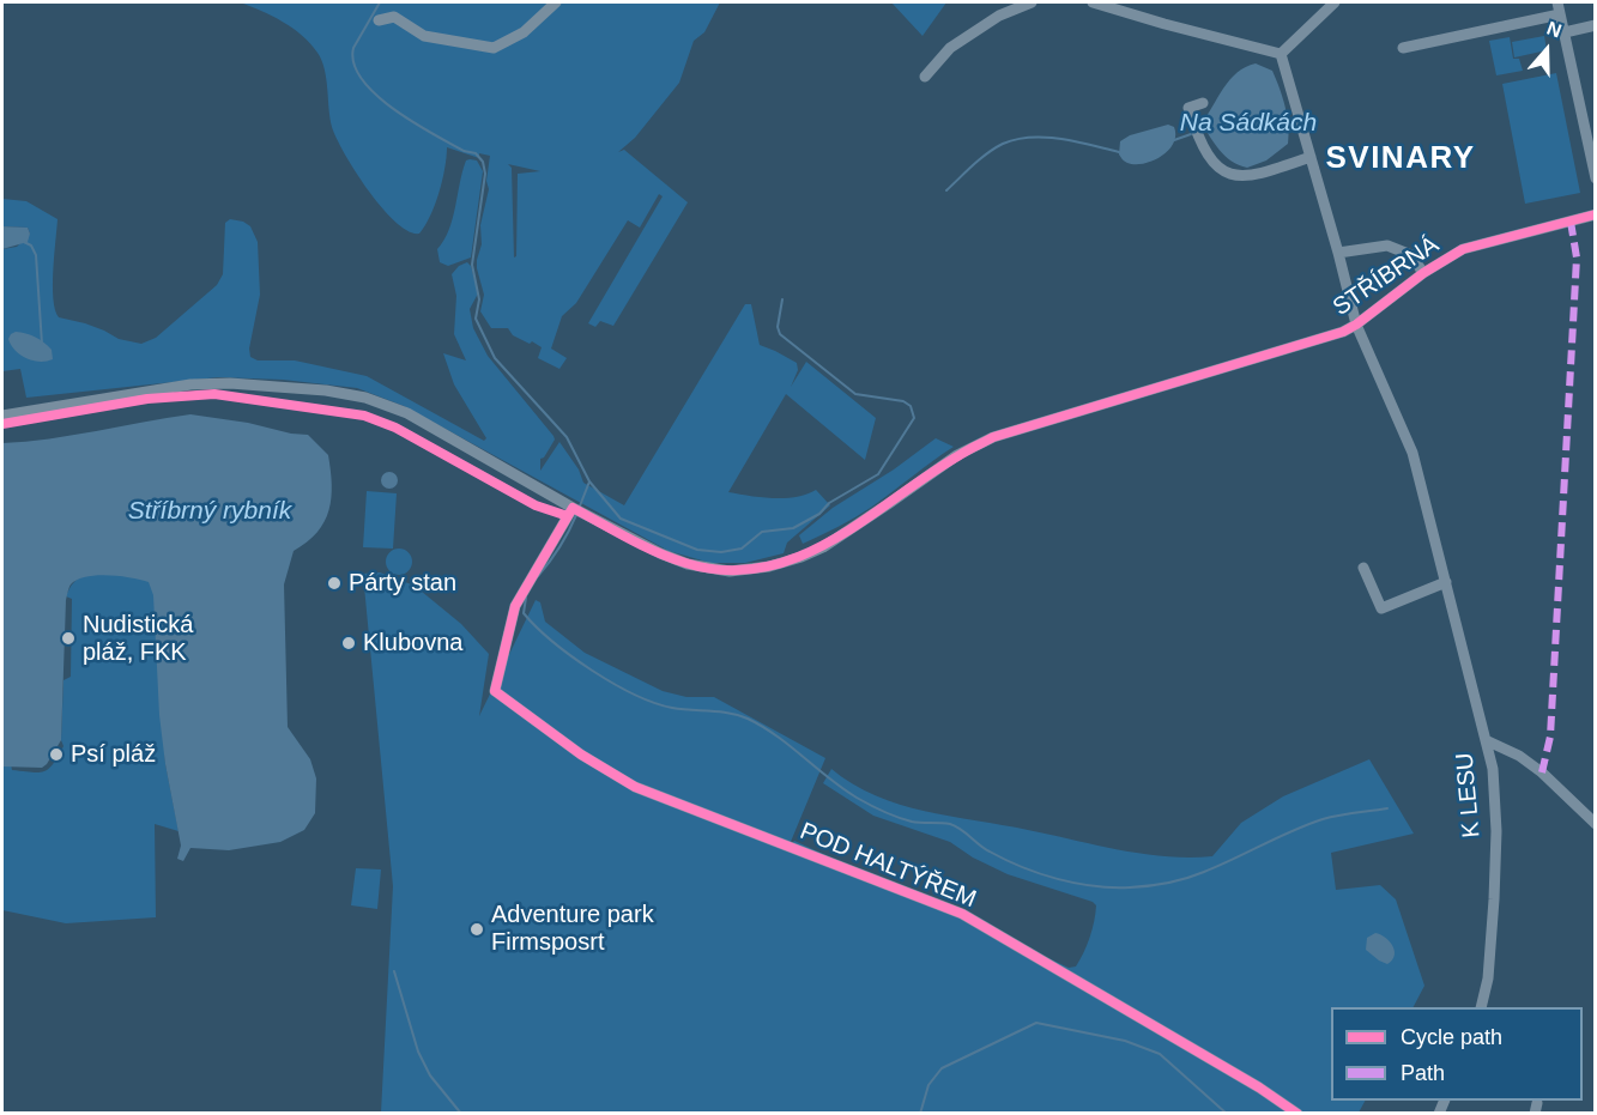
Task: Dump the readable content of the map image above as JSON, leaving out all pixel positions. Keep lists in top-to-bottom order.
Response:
{
  "streets": {
    "street": ["STŘÍBRNÁ", "K LESU", "POD HALTÝŘEM"]
  },
  "crossings": [
    ["STŘÍBRNÁ", "K LESU"],
    ["STŘÍBRNÁ", "POD HALTÝŘEM"]
  ],
  "districts": ["SVINARY"],
  "water": ["Na Sádkách", "Stříbrný rybník"],
  "places": [
    "Párty stan",
    "Nudistická pláž, FKK",
    "Klubovna",
    "Psí pláž",
    "Adventure park Firmsposrt"
  ],
  "legend": ["Cycle path", "Path"],
  "north": "top"
}
